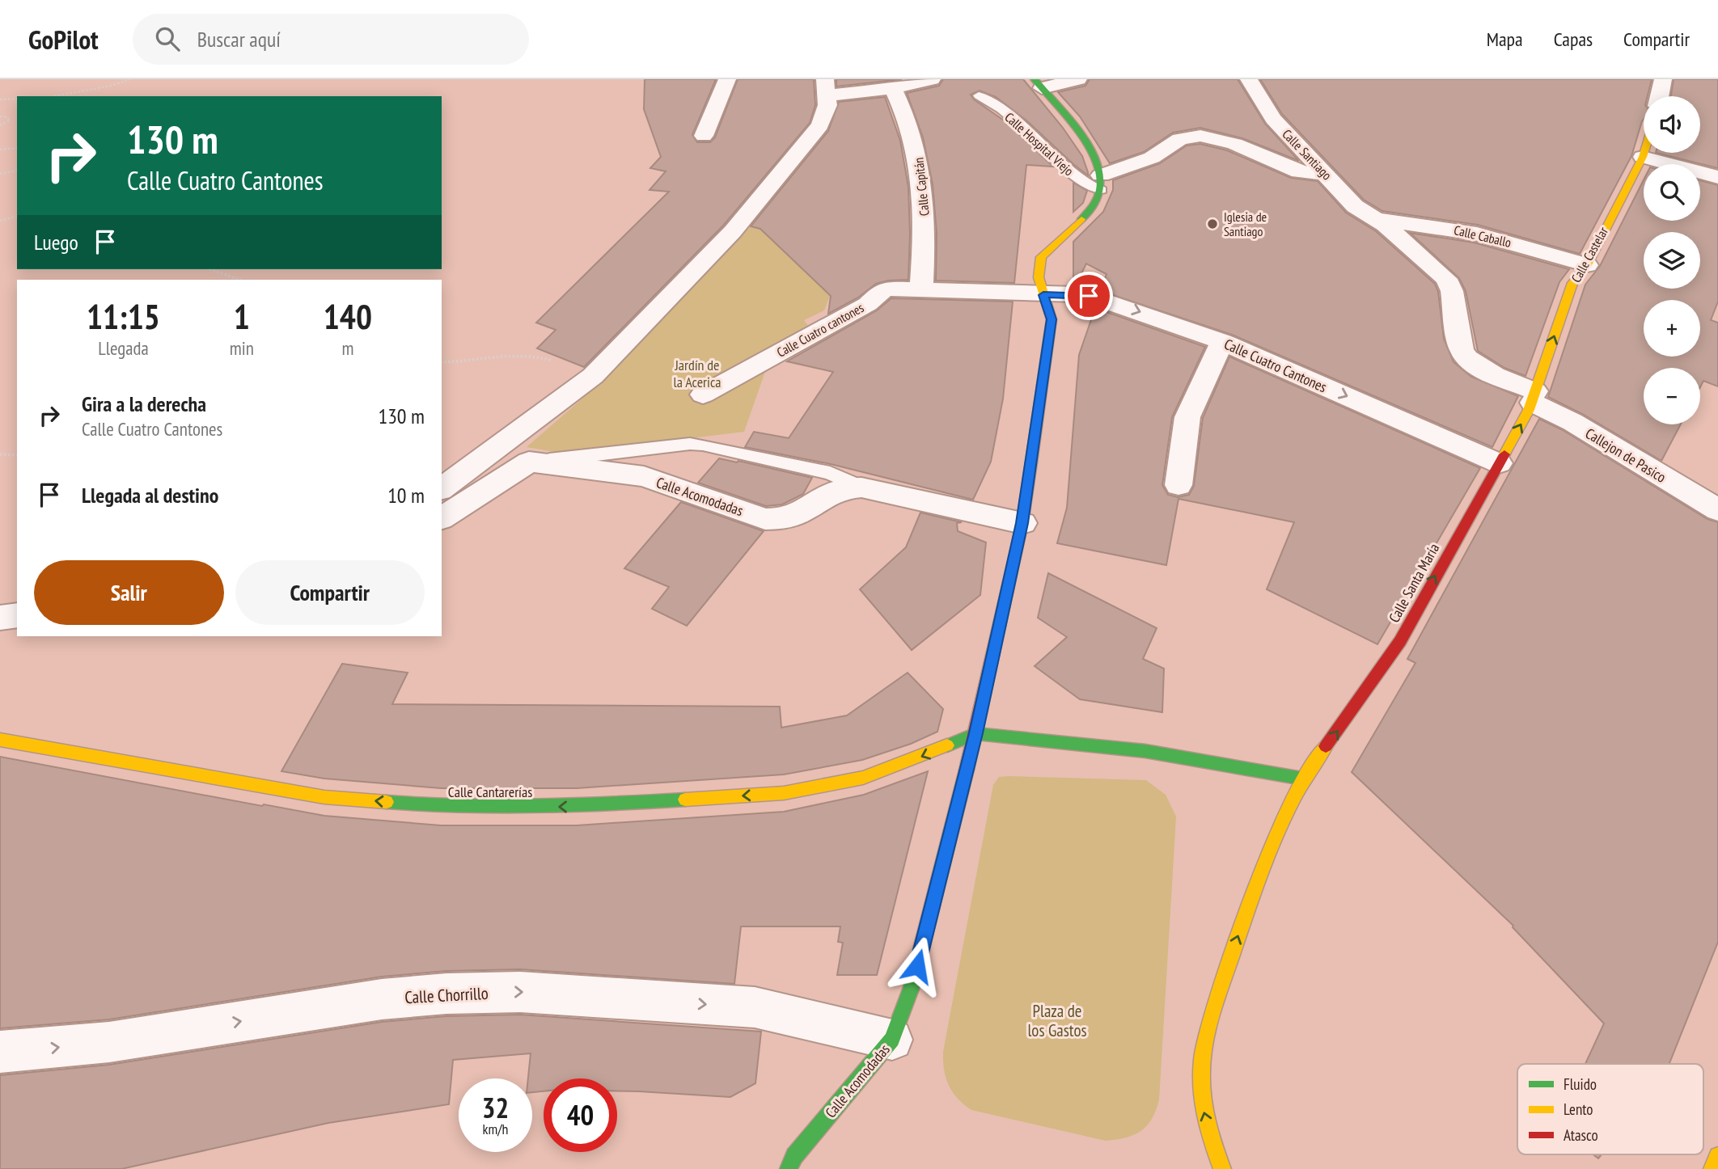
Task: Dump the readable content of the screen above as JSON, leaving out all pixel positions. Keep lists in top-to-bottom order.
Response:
{
  "streets": {
    "street": [
      "Calle Santiago",
      "Calle Capitán",
      "Calle Caballo",
      "Calle Castelar",
      "Calle Cuatro cantones",
      "Calle Cuatro Cantones",
      "Callejon de Pasico",
      "Calle Acomodadas",
      "Calle Santa María",
      "Calle Cantarerías",
      "Calle Chorrillo"
    ],
    "lane": ["Calle Hospital Viejo"]
  },
  "crossings": [
    ["Calle Hospital Viejo", "Calle Acomodadas"],
    ["Calle Santiago", "Calle Caballo"],
    ["Calle Santiago", "Calle Castelar"],
    ["Calle Santiago", "Callejon de Pasico"],
    ["Calle Santiago", "Calle Santa María"],
    ["Calle Capitán", "Calle Cuatro cantones"],
    ["Calle Caballo", "Calle Castelar"],
    ["Calle Castelar", "Callejon de Pasico"],
    ["Calle Castelar", "Calle Santa María"],
    ["Calle Cuatro cantones", "Calle Cuatro Cantones"],
    ["Calle Cuatro cantones", "Calle Acomodadas"],
    ["Calle Cuatro Cantones", "Calle Acomodadas"],
    ["Calle Cuatro Cantones", "Calle Santa María"],
    ["Callejon de Pasico", "Calle Santa María"],
    ["Calle Acomodadas", "Calle Cantarerías"],
    ["Calle Acomodadas", "Calle Chorrillo"]
  ],
  "one_way": [
    "Calle Castelar",
    "Calle Cuatro Cantones",
    "Calle Santa María",
    "Calle Cantarerías",
    "Calle Chorrillo"
  ],
  "parks": ["Jardín de la Acerica", "Plaza de los Gastos"],
  "places": ["Iglesia de Santiago"],
  "legend": ["Fluido", "Lento", "Atasco"],
  "page": {
    "header": "GoPilot",
    "search": "Buscar aquí",
    "nav": ["Mapa", "Capas", "Compartir"],
    "map_buttons": ["+", "−"],
    "turn": ["130 m", "Calle Cuatro Cantones"],
    "then": "Luego",
    "eta": [
      "11:15",
      "Llegada",
      "1",
      "min",
      "140",
      "m"
    ],
    "list": [
      {
        "name": "Gira a la derecha",
        "note": "Calle Cuatro Cantones",
        "value": "130 m"
      },
      {
        "name": "Llegada al destino",
        "value": "10 m"
      }
    ],
    "buttons": ["Salir", "Compartir"],
    "speed": "32 km/h",
    "limit": "40"
  }
}
